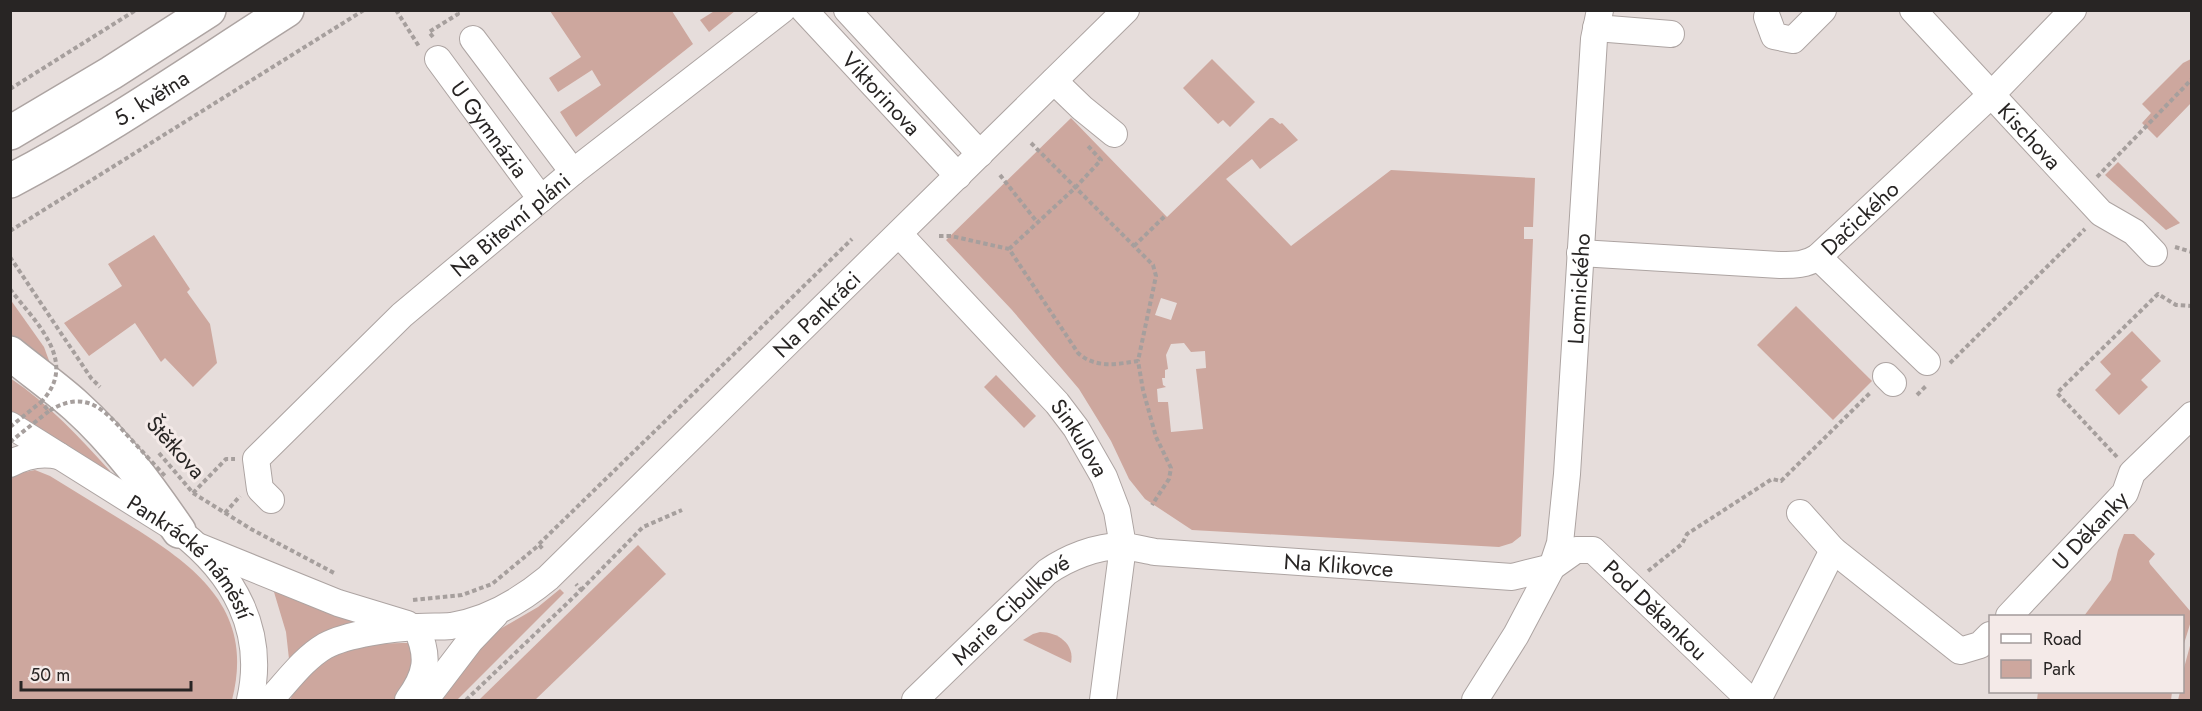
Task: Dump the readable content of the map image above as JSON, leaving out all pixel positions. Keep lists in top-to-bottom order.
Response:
{
  "streets": {
    "main road": ["5. května"],
    "street": [
      "Viktorinova",
      "U Gymnázia",
      "Kischova",
      "Dačického",
      "Na Bitevní pláni",
      "Lomnického",
      "Na Pankráci",
      "Sinkulova",
      "U Děkanky",
      "Pankrácké náměstí",
      "Na Klikovce",
      "Pod Děkankou",
      "Marie Cibulkové"
    ],
    "path": ["Štětkova"]
  },
  "crossings": [
    ["Viktorinova", "Na Pankráci"],
    ["U Gymnázia", "Na Bitevní pláni"],
    ["Kischova", "Dačického"],
    ["Dačického", "Lomnického"],
    ["Lomnického", "Na Klikovce"],
    ["Lomnického", "Pod Děkankou"],
    ["Na Pankráci", "Sinkulova"],
    ["Sinkulova", "Na Klikovce"],
    ["Sinkulova", "Marie Cibulkové"],
    ["Na Klikovce", "Pod Děkankou"],
    ["Na Klikovce", "Marie Cibulkové"]
  ],
  "legend": ["Road", "Park"],
  "scale_bar": "50 m"
}
